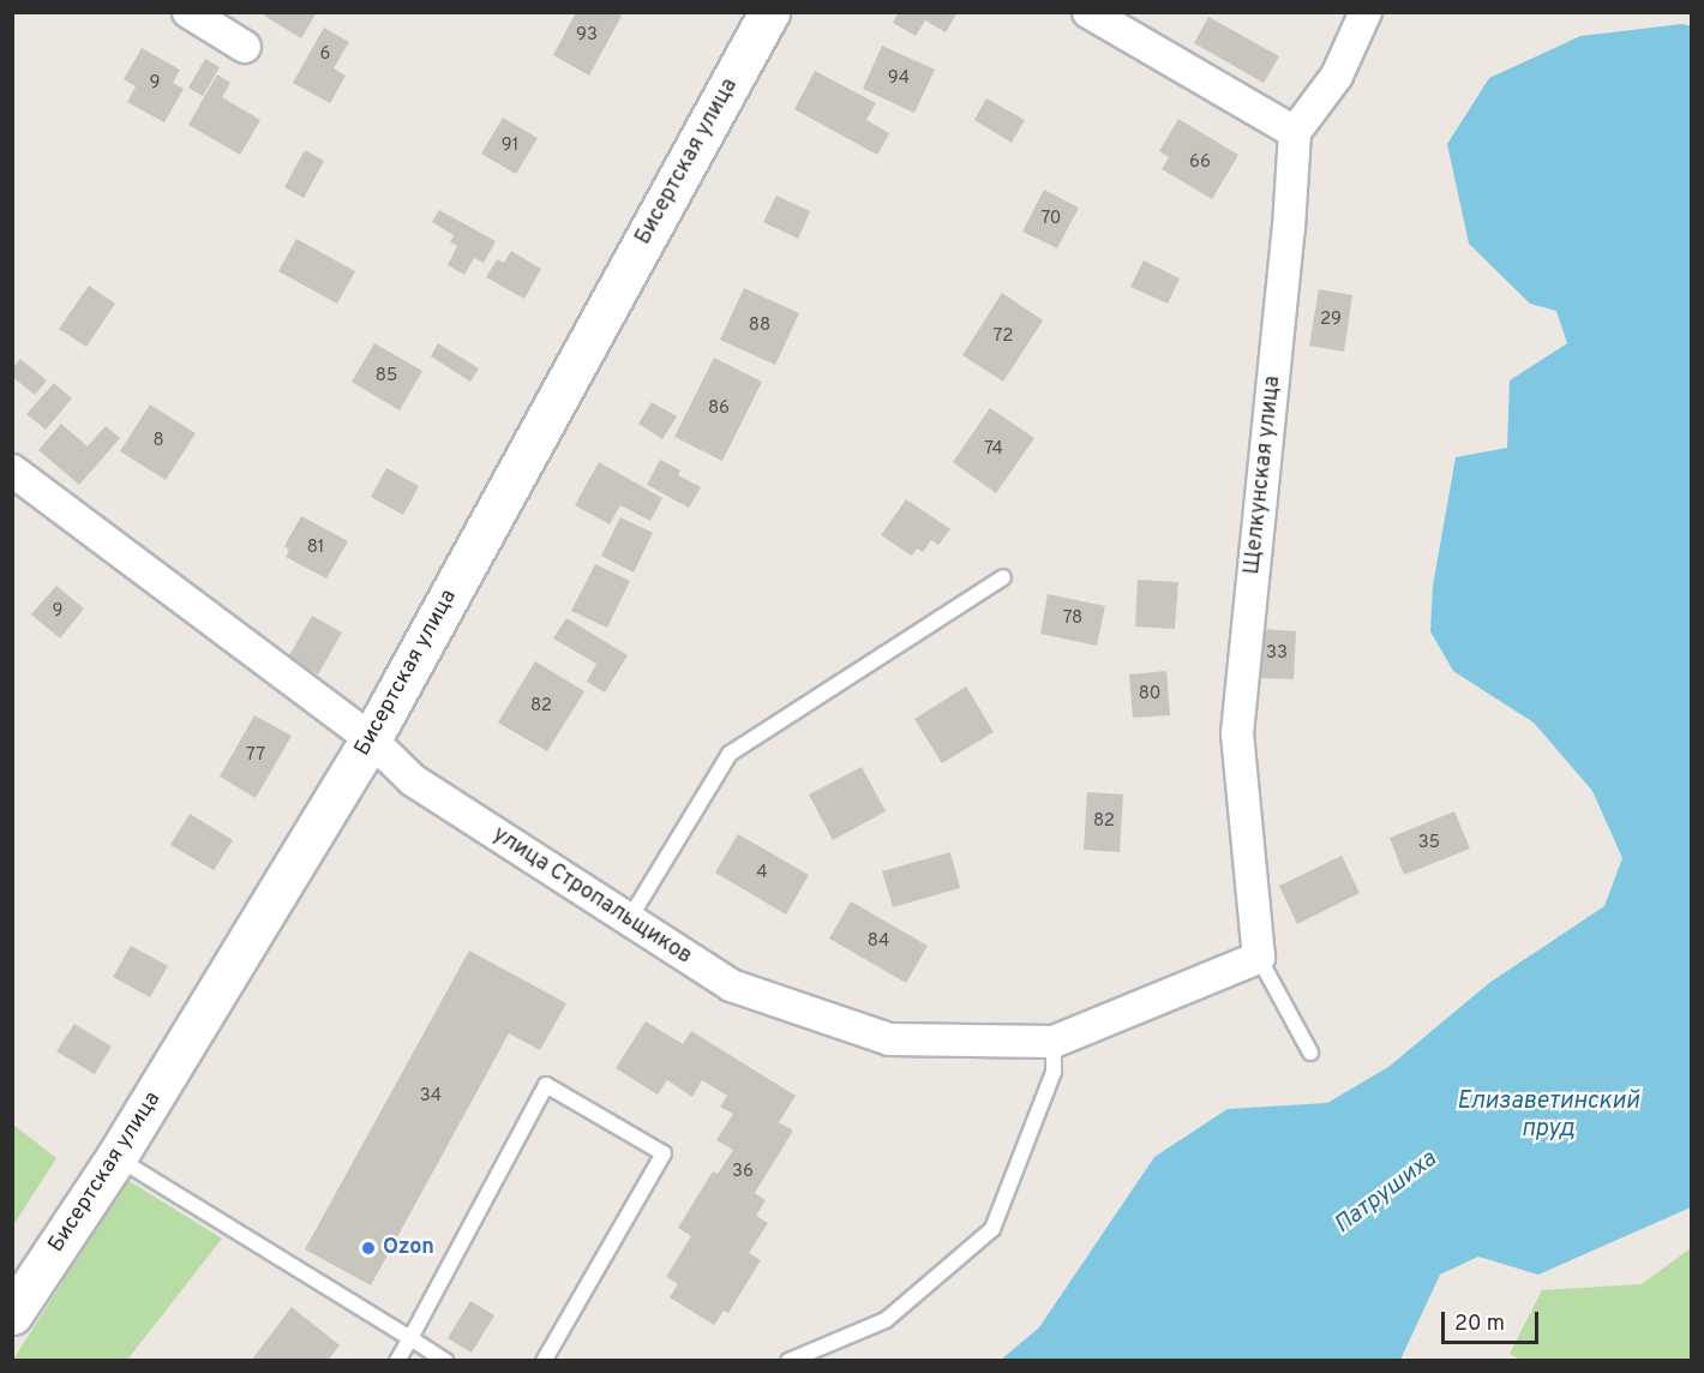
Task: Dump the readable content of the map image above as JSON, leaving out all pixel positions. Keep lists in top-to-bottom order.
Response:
{
  "streets": {
    "main road": ["Бисертская улица"],
    "street": ["Щелкунская улица", "улица Стропальщиков"]
  },
  "crossings": [
    ["Бисертская улица", "улица Стропальщиков"],
    ["Щелкунская улица", "улица Стропальщиков"]
  ],
  "water": ["Елизаветинский пруд", "Патрушиха"],
  "places": ["Ozon"],
  "house_numbers": [
    "93",
    "6",
    "94",
    "9",
    "91",
    "66",
    "70",
    "29",
    "88",
    "72",
    "85",
    "86",
    "8",
    "74",
    "81",
    "9",
    "78",
    "33",
    "80",
    "82",
    "77",
    "82",
    "35",
    "4",
    "84",
    "34",
    "36"
  ],
  "scale_bar": "20 m"
}
